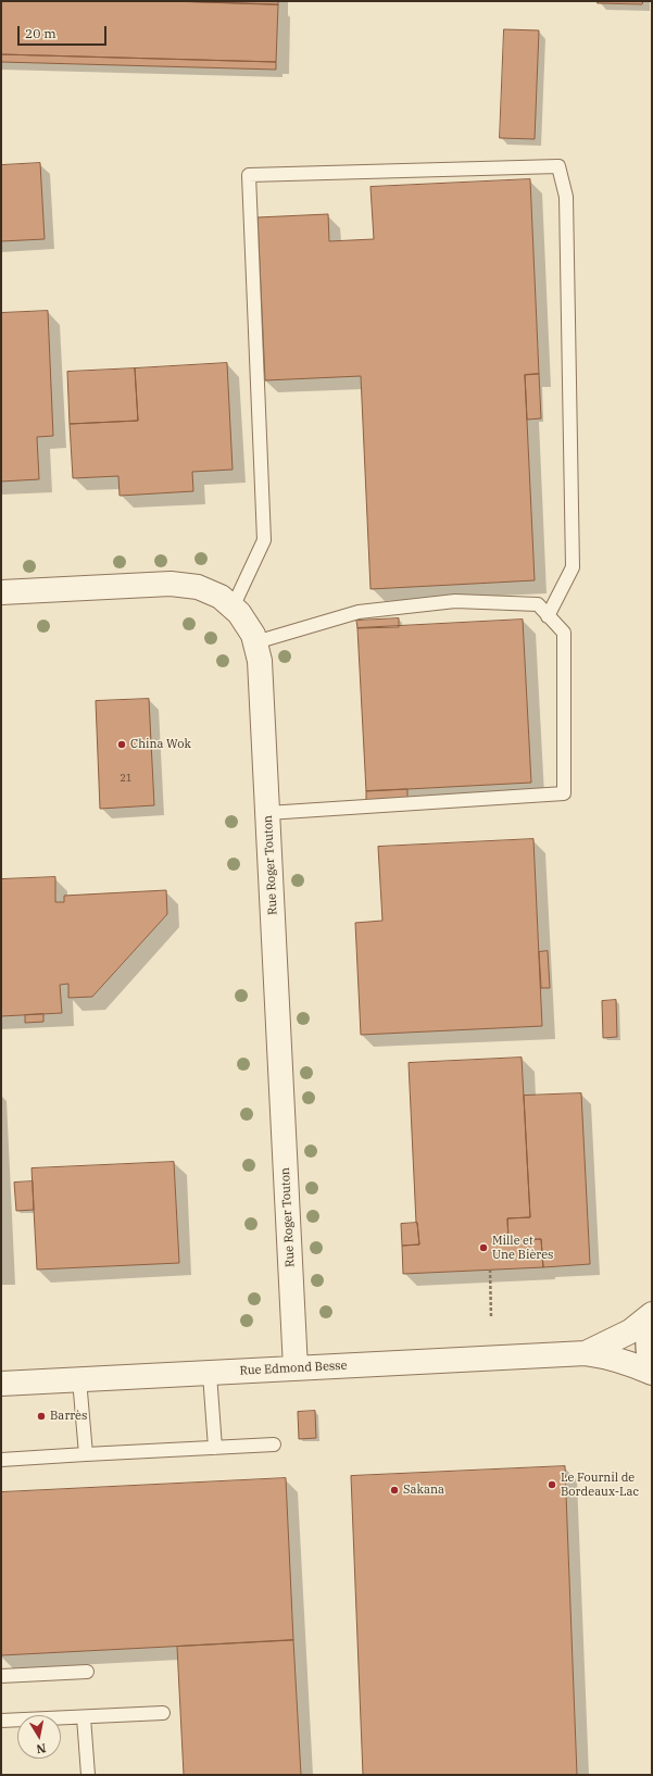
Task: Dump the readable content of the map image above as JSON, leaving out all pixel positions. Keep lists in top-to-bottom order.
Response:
{
  "streets": {
    "street": ["Rue Roger Touton", "Rue Edmond Besse"]
  },
  "crossings": [
    ["Rue Roger Touton", "Rue Edmond Besse"]
  ],
  "places": [
    "China Wok",
    "Mille et Une Bières",
    "Barrès",
    "Le Fournil de Bordeaux-Lac",
    "Sakana"
  ],
  "house_numbers": ["21"],
  "scale_bar": "20 m",
  "north": "bottom"
}
